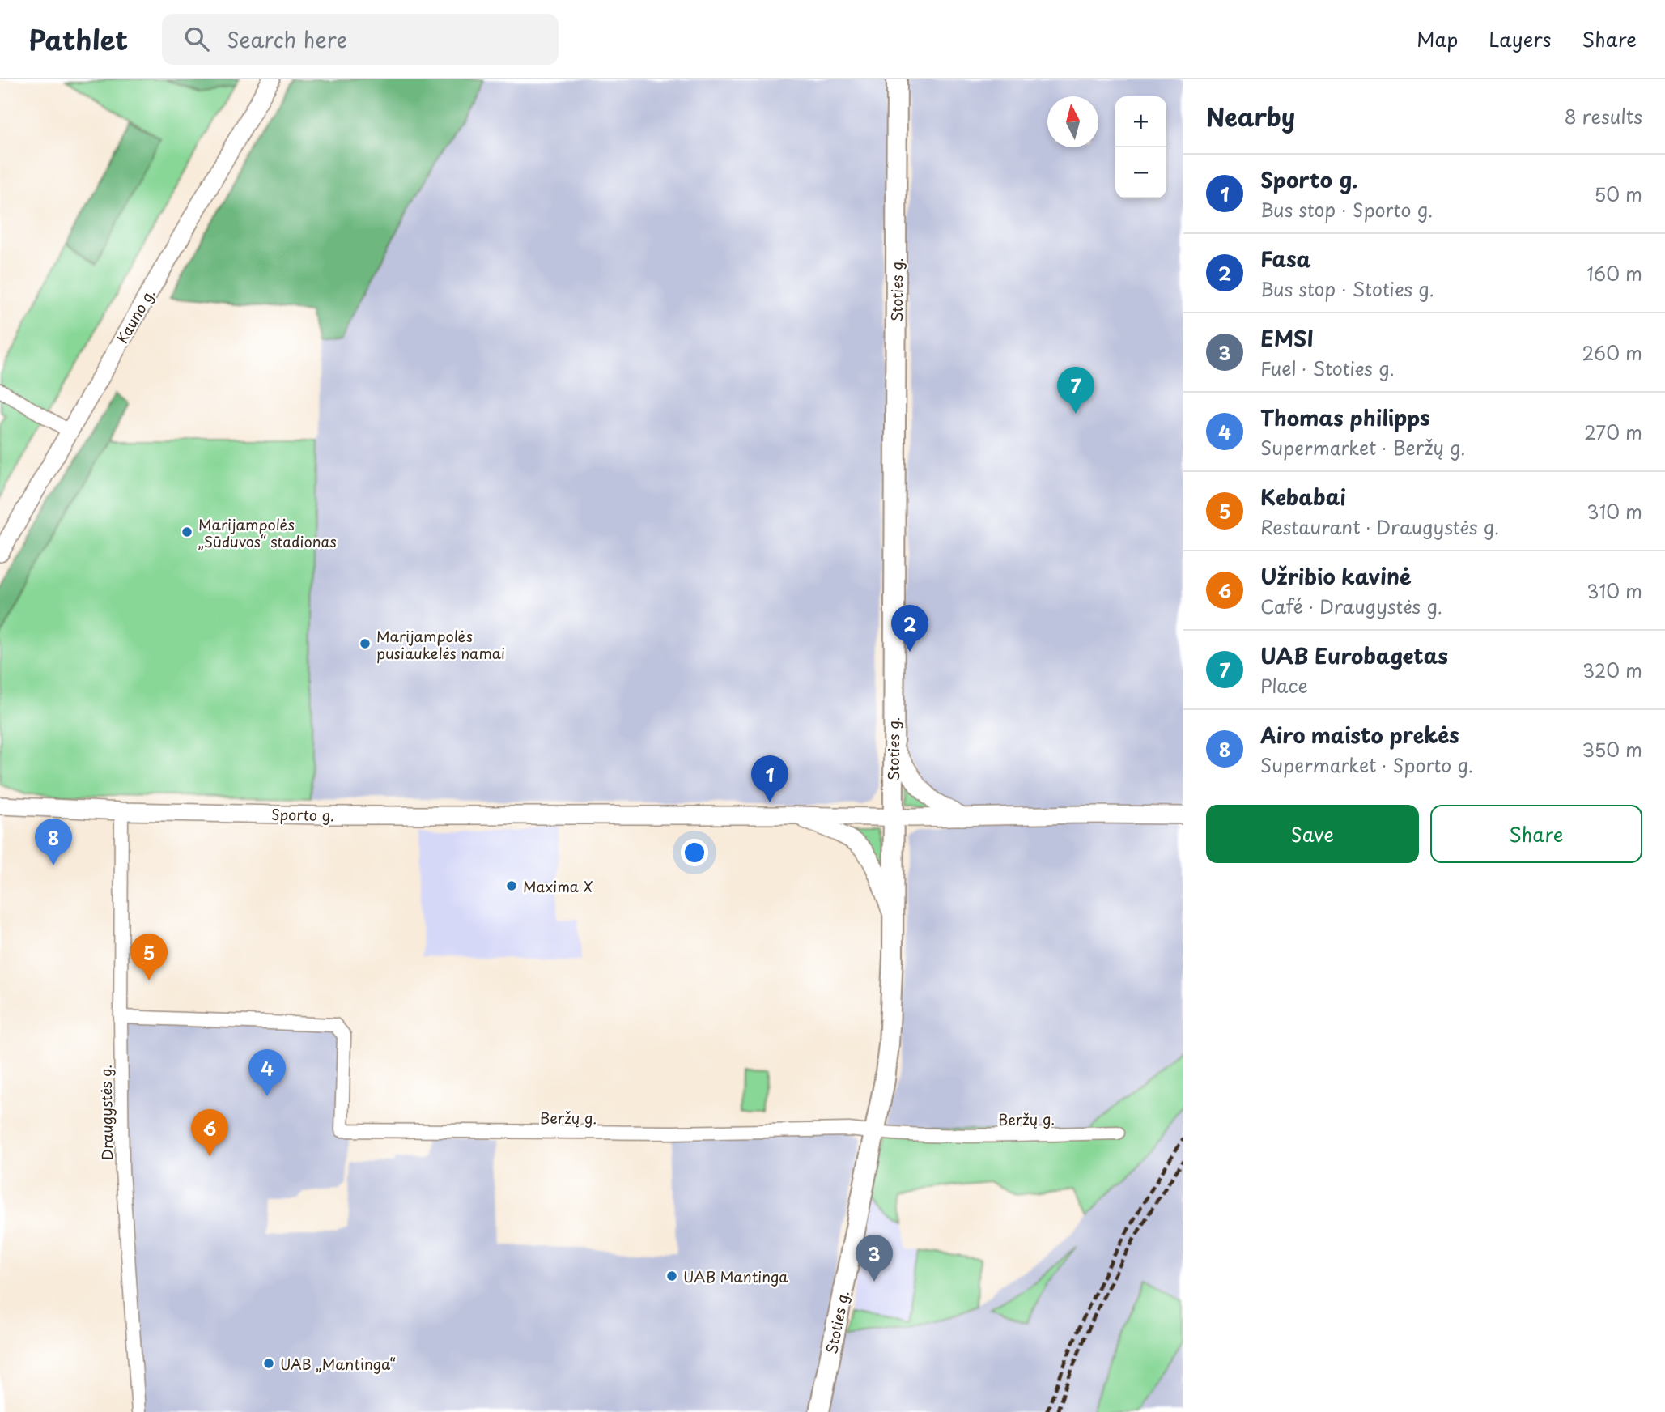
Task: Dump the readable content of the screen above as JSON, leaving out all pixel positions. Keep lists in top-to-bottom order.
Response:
{
  "streets": {
    "main road": ["Stoties g."],
    "street": [
      "Kauno g.",
      "Sporto g.",
      "Draugystės g.",
      "Beržų g."
    ]
  },
  "crossings": [
    ["Stoties g.", "Sporto g."],
    ["Stoties g.", "Beržų g."],
    ["Sporto g.", "Draugystės g."],
    ["Draugystės g.", "Beržų g."]
  ],
  "places": [
    "Marijampolės „Sūduvos“ stadionas",
    "Marijampolės pusiaukelės namai",
    "Maxima X",
    "UAB Mantinga",
    "UAB „Mantinga“"
  ],
  "north": "top",
  "page": {
    "header": "Pathlet",
    "search": "Search here",
    "nav": ["Map", "Layers", "Share"],
    "heading": ["Nearby", "8 results"],
    "map_buttons": ["+", "−"],
    "list": [
      {
        "mark": "1",
        "name": "Sporto g.",
        "note": "Bus stop · Sporto g.",
        "value": "50 m"
      },
      {
        "mark": "2",
        "name": "Fasa",
        "note": "Bus stop · Stoties g.",
        "value": "160 m"
      },
      {
        "mark": "3",
        "name": "EMSI",
        "note": "Fuel · Stoties g.",
        "value": "260 m"
      },
      {
        "mark": "4",
        "name": "Thomas philipps",
        "note": "Supermarket · Beržų g.",
        "value": "270 m"
      },
      {
        "mark": "5",
        "name": "Kebabai",
        "note": "Restaurant · Draugystės g.",
        "value": "310 m"
      },
      {
        "mark": "6",
        "name": "Užribio kavinė",
        "note": "Café · Draugystės g.",
        "value": "310 m"
      },
      {
        "mark": "7",
        "name": "UAB Eurobagetas",
        "note": "Place",
        "value": "320 m"
      },
      {
        "mark": "8",
        "name": "Airo maisto prekės",
        "note": "Supermarket · Sporto g.",
        "value": "350 m"
      }
    ],
    "pins": [
      "7",
      "2",
      "1",
      "8",
      "5",
      "4",
      "6",
      "3"
    ],
    "buttons": ["Save", "Share"]
  }
}
